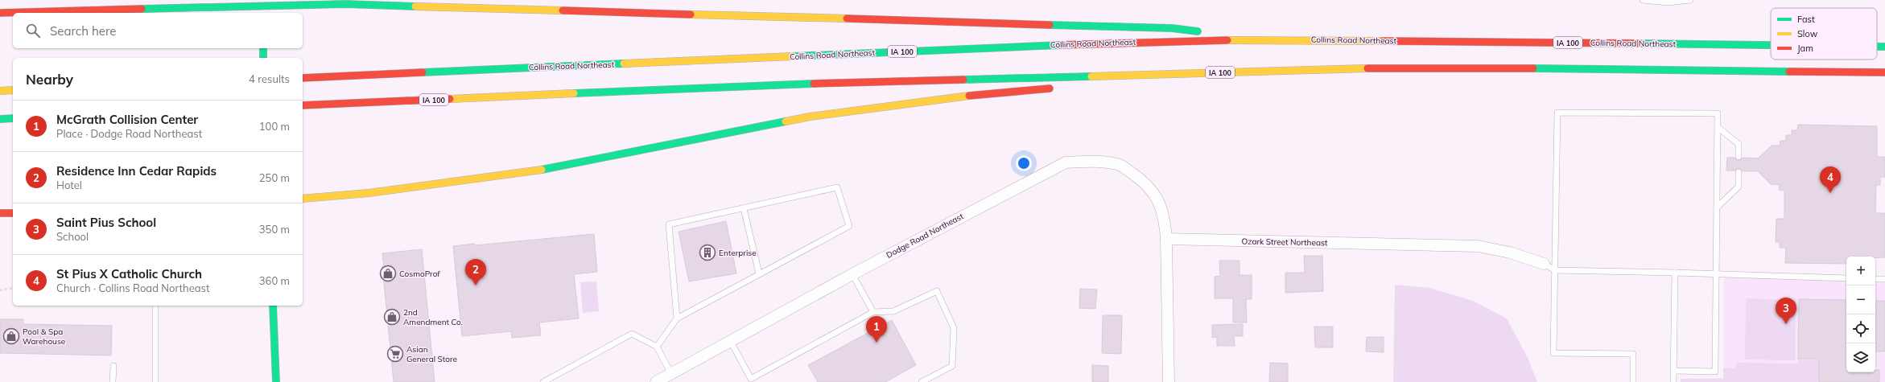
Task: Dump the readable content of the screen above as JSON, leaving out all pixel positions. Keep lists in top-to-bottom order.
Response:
{
  "streets": {
    "main road": ["Collins Road Northeast", "IA 100"],
    "street": ["Dodge Road Northeast", "Ozark Street Northeast"]
  },
  "crossings": [
    ["Dodge Road Northeast", "Ozark Street Northeast"]
  ],
  "places": {
    "building": ["Enterprise"],
    "shop": ["CosmoProf", "2nd Amendment Co.", "Pool & Spa Warehouse"],
    "supermarket": ["Asian General Store"]
  },
  "legend": ["Fast", "Slow", "Jam"],
  "page": {
    "search": "Search here",
    "heading": ["Nearby", "4 results"],
    "list": [
      {
        "mark": "1",
        "name": "McGrath Collision Center",
        "note": "Place · Dodge Road Northeast",
        "value": "100 m"
      },
      {
        "mark": "2",
        "name": "Residence Inn Cedar Rapids",
        "note": "Hotel",
        "value": "250 m"
      },
      {
        "mark": "3",
        "name": "Saint Pius School",
        "note": "School",
        "value": "350 m"
      },
      {
        "mark": "4",
        "name": "St Pius X Catholic Church",
        "note": "Church · Collins Road Northeast",
        "value": "360 m"
      }
    ],
    "pins": [
      "4",
      "2",
      "3",
      "1"
    ],
    "map_buttons": ["+", "−"]
  }
}
